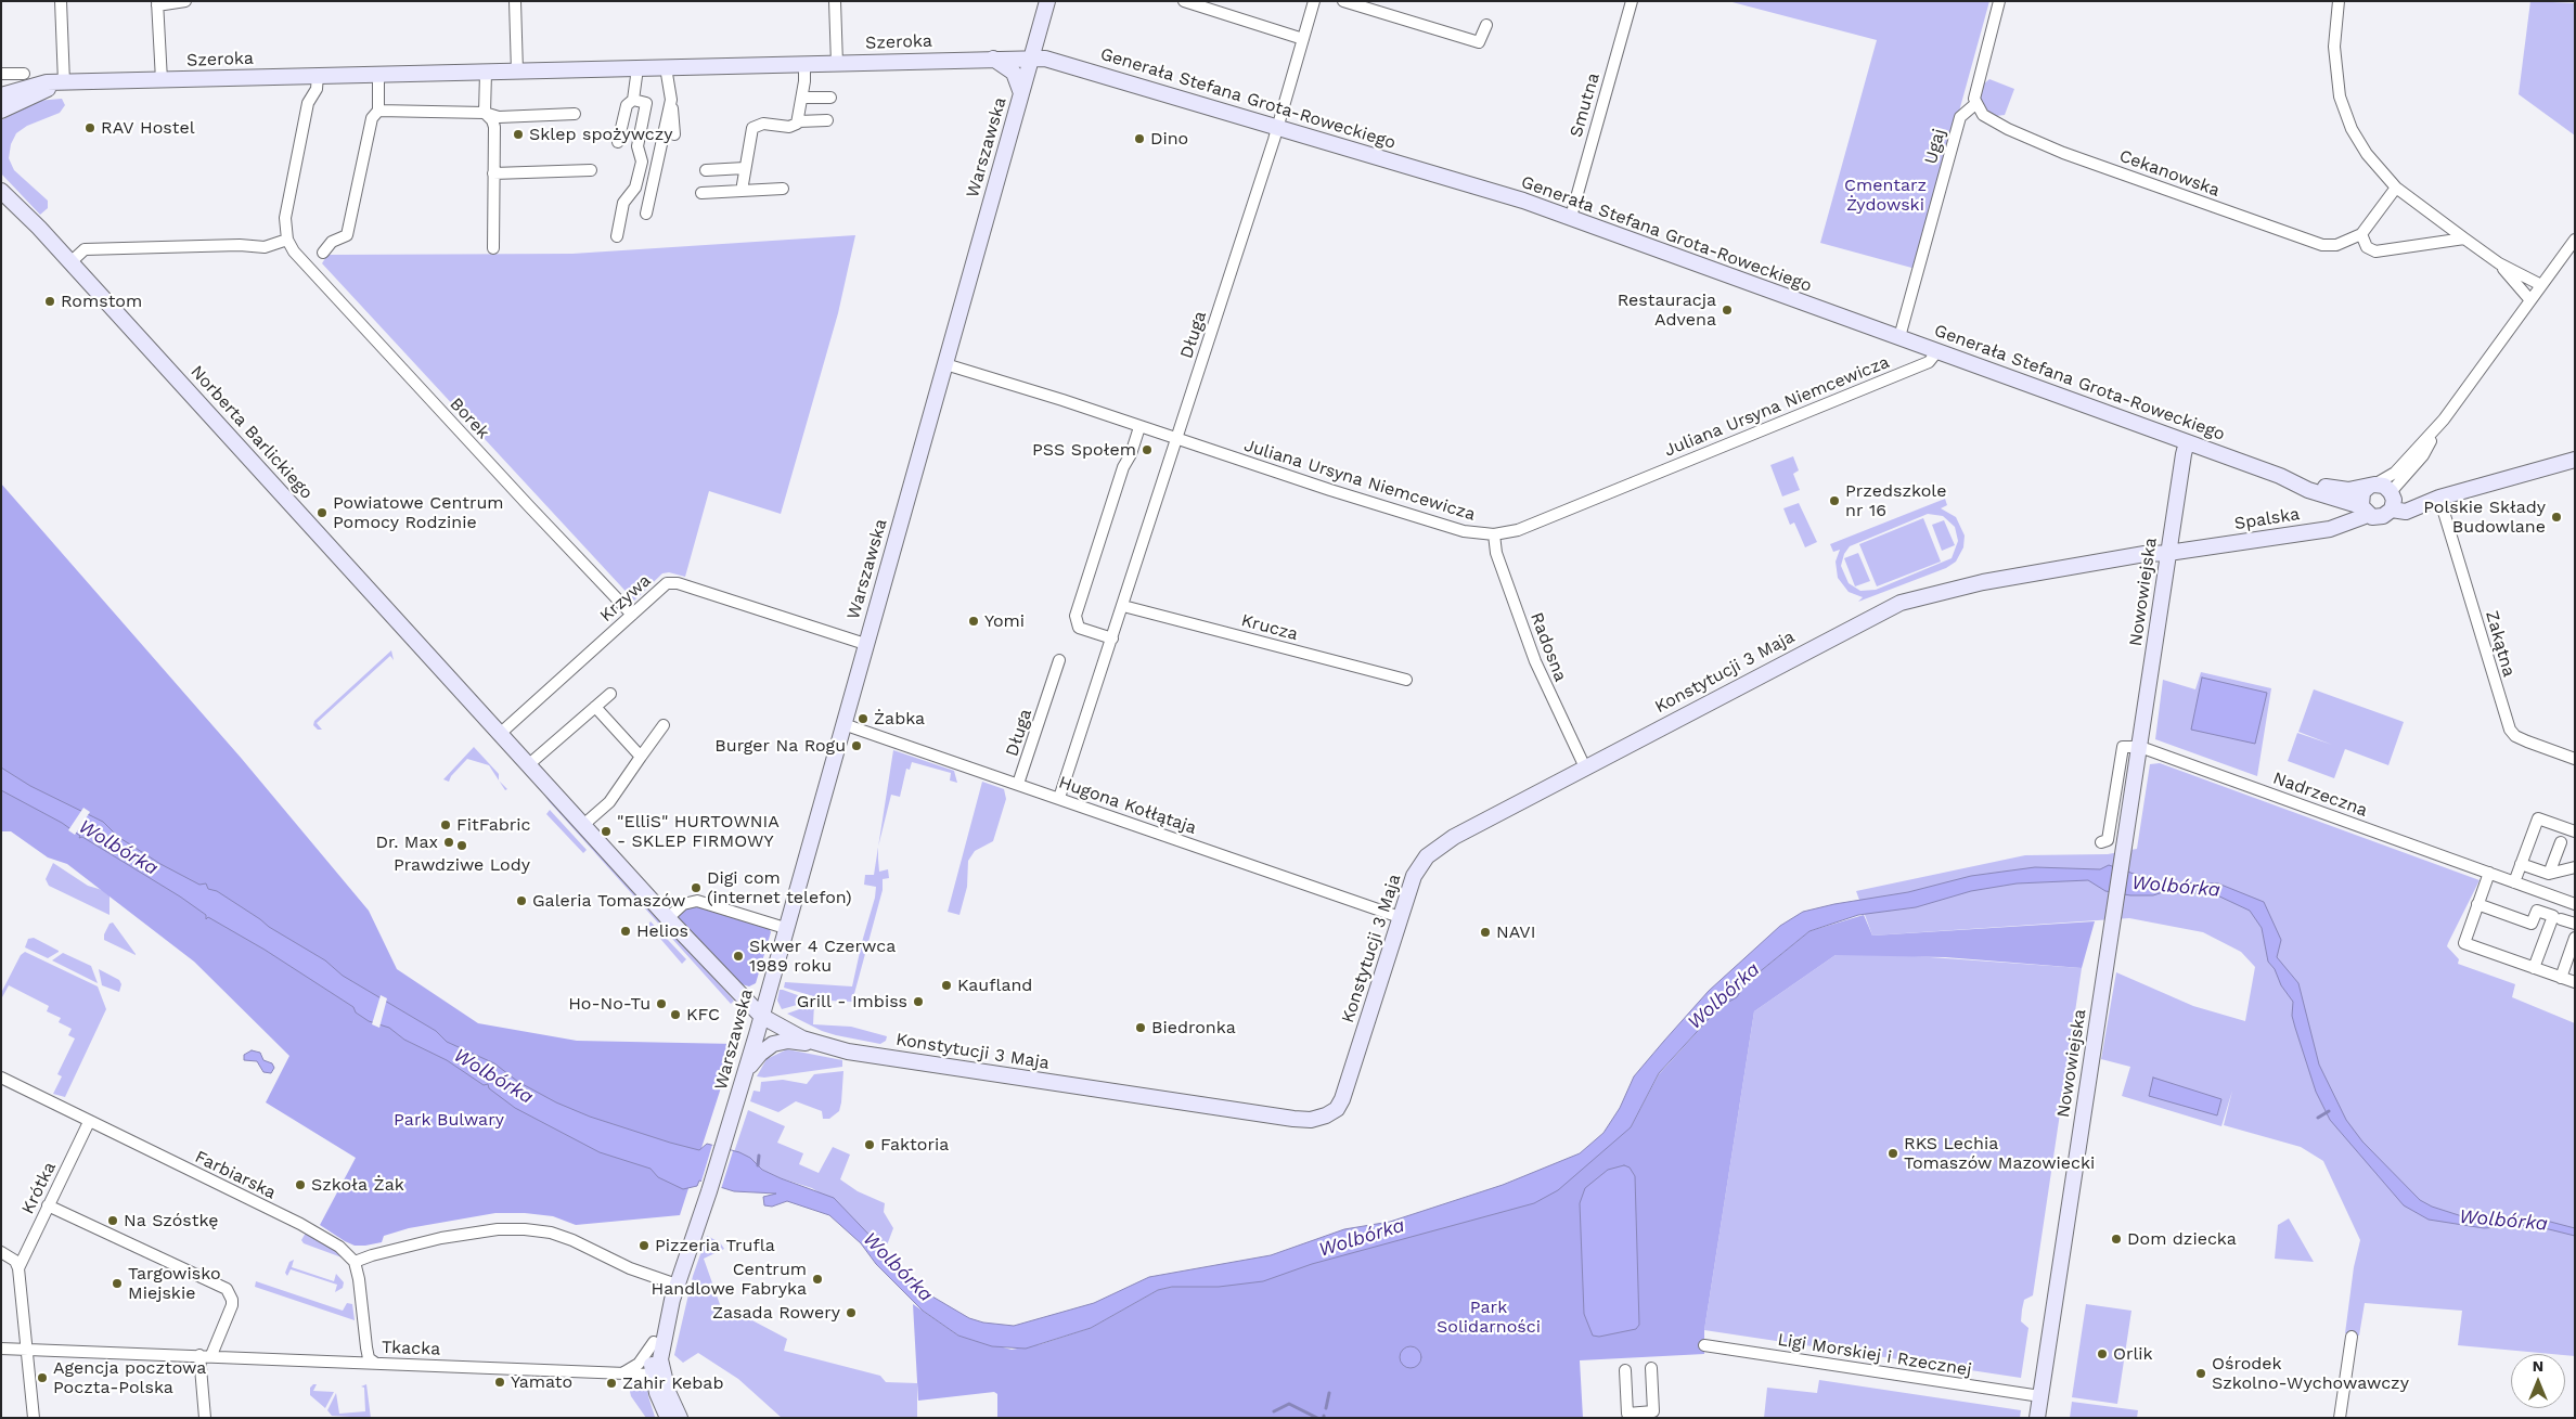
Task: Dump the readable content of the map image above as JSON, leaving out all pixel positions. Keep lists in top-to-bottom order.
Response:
{
  "streets": {
    "street": [
      "Szeroka",
      "Generała Stefana Grota-Roweckiego",
      "Smutna",
      "Ugaj",
      "Warszawska",
      "Cekanowska",
      "Długa",
      "Juliana Ursyna Niemcewicza",
      "Borek",
      "Norberta Barlickiego",
      "Spalska",
      "Nowowiejska",
      "Krzywa",
      "Krucza",
      "Zakątna",
      "Radosna",
      "Konstytucji 3 Maja",
      "Nadrzeczna",
      "Hugona Kołłątaja",
      "Farbiarska",
      "Krótka",
      "Tkacka",
      "Ligi Morskiej i Rzecznej"
    ]
  },
  "crossings": [
    ["Szeroka", "Generała Stefana Grota-Roweckiego"],
    ["Szeroka", "Warszawska"],
    ["Generała Stefana Grota-Roweckiego", "Smutna"],
    ["Generała Stefana Grota-Roweckiego", "Ugaj"],
    ["Generała Stefana Grota-Roweckiego", "Warszawska"],
    ["Generała Stefana Grota-Roweckiego", "Długa"],
    ["Generała Stefana Grota-Roweckiego", "Juliana Ursyna Niemcewicza"],
    ["Generała Stefana Grota-Roweckiego", "Spalska"],
    ["Generała Stefana Grota-Roweckiego", "Nowowiejska"],
    ["Ugaj", "Cekanowska"],
    ["Warszawska", "Juliana Ursyna Niemcewicza"],
    ["Warszawska", "Norberta Barlickiego"],
    ["Warszawska", "Krzywa"],
    ["Warszawska", "Konstytucji 3 Maja"],
    ["Warszawska", "Hugona Kołłątaja"],
    ["Długa", "Juliana Ursyna Niemcewicza"],
    ["Długa", "Krucza"],
    ["Długa", "Hugona Kołłątaja"],
    ["Juliana Ursyna Niemcewicza", "Radosna"],
    ["Borek", "Krzywa"],
    ["Norberta Barlickiego", "Krzywa"],
    ["Norberta Barlickiego", "Konstytucji 3 Maja"],
    ["Spalska", "Nowowiejska"],
    ["Spalska", "Konstytucji 3 Maja"],
    ["Nowowiejska", "Konstytucji 3 Maja"],
    ["Nowowiejska", "Nadrzeczna"],
    ["Nowowiejska", "Ligi Morskiej i Rzecznej"],
    ["Radosna", "Konstytucji 3 Maja"],
    ["Konstytucji 3 Maja", "Hugona Kołłątaja"],
    ["Farbiarska", "Krótka"]
  ],
  "water": ["Wolbórka"],
  "parks": ["Cmentarz Żydowski", "Park Bulwary", "Park Solidarności"],
  "places": [
    "RAV Hostel",
    "Sklep spożywczy",
    "Dino",
    "Romstom",
    "Restauracja Advena",
    "PSS Społem",
    "Przedszkole nr 16",
    "Powiatowe Centrum Pomocy Rodzinie",
    "Polskie Składy Budowlane",
    "Yomi",
    "Żabka",
    "Burger Na Rogu",
    "FitFabric",
    "\"ElliS\" HURTOWNIA - SKLEP FIRMOWY",
    "Dr. Max",
    "Prawdziwe Lody",
    "Digi com (internet telefon)",
    "Galeria Tomaszów",
    "Helios",
    "NAVI",
    "Skwer 4 Czerwca 1989 roku",
    "Kaufland",
    "Grill - Imbiss",
    "Ho-No-Tu",
    "KFC",
    "Biedronka",
    "Faktoria",
    "RKS Lechia Tomaszów Mazowiecki",
    "Szkoła Żak",
    "Na Szóstkę",
    "Dom dziecka",
    "Pizzeria Trufla",
    "Centrum Handlowe Fabryka",
    "Targowisko Miejskie",
    "Zasada Rowery",
    "Orlik",
    "Ośrodek Szkolno-Wychowawczy",
    "Agencja pocztowa Poczta-Polska",
    "Yamato",
    "Zahir Kebab"
  ],
  "north": "top"
}
